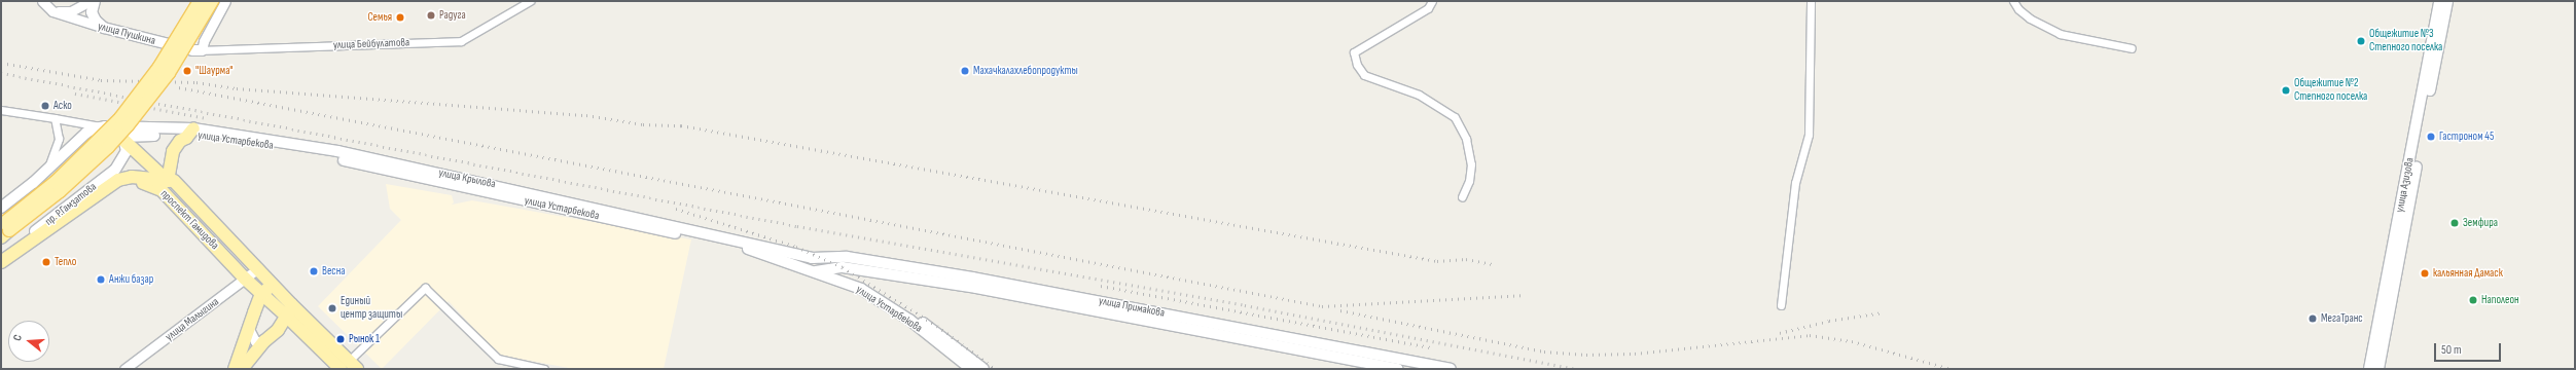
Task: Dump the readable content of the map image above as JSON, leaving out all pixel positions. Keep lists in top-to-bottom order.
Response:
{
  "streets": {
    "main road": [
      "улица Пушкина",
      "улица Устарбекова",
      "улица Крылова",
      "улица Азизова",
      "пр. Р.Гамзатова",
      "проспект Гамидова",
      "улица Примакова"
    ],
    "street": ["улица Бейбулатова", "улица Малыгина"]
  },
  "crossings": [
    ["улица Пушкина", "улица Бейбулатова"],
    ["улица Устарбекова", "улица Крылова"],
    ["улица Устарбекова", "пр. Р.Гамзатова"],
    ["улица Крылова", "улица Примакова"],
    ["проспект Гамидова", "улица Малыгина"]
  ],
  "places": [
    "Радуга",
    "Семья",
    "Общежитие №3 Степного поселка",
    "\"Шаурма\"",
    "Махачкалахлебопродукты",
    "Общежитие №2 Степного поселка",
    "Аско",
    "Гастроном 45",
    "Земфира",
    "Тепло",
    "Весна",
    "кальянная Дамаск",
    "Анжи базар",
    "Наполеон",
    "Единый центр защиты",
    "МегаТранс",
    "Рынок 1"
  ],
  "scale_bar": "50 m",
  "north": "left"
}
